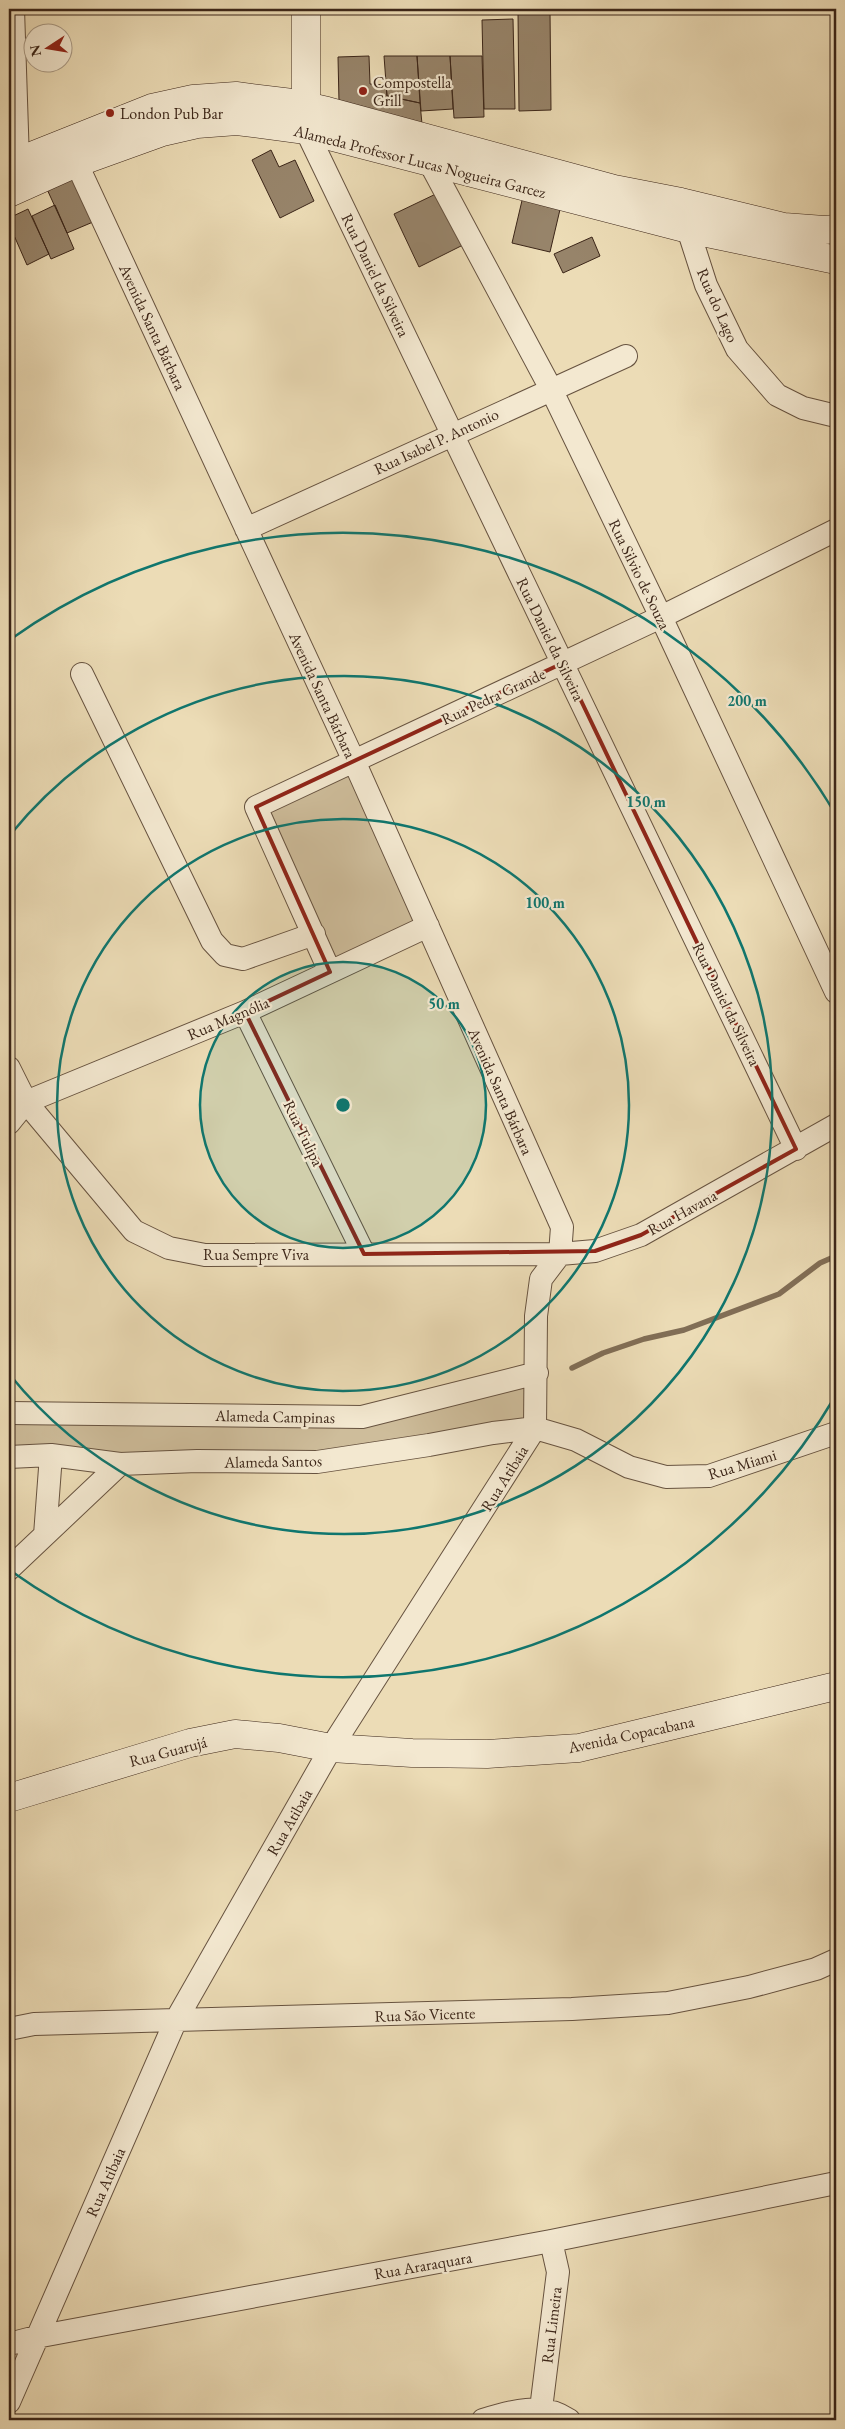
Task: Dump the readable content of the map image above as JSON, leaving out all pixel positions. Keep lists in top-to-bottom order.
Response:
{
  "streets": {
    "main road": ["Alameda Professor Lucas Nogueira Garcez", "Avenida Copacabana", "Rua Guarujá"],
    "street": [
      "Rua Daniel da Silveira",
      "Rua do Lago",
      "Avenida Santa Bárbara",
      "Rua Isabel P. Antonio",
      "Rua Silvio de Souza",
      "Rua Pedra Grande",
      "Rua Magnólia",
      "Rua Tulipa",
      "Rua Havana",
      "Rua Sempre Viva",
      "Alameda Campinas",
      "Alameda Santos",
      "Rua Miami",
      "Rua Atibaia",
      "Rua São Vicente",
      "Rua Araraquara",
      "Rua Limeira"
    ]
  },
  "crossings": [
    ["Alameda Professor Lucas Nogueira Garcez", "Rua Daniel da Silveira"],
    ["Alameda Professor Lucas Nogueira Garcez", "Rua do Lago"],
    ["Alameda Professor Lucas Nogueira Garcez", "Avenida Santa Bárbara"],
    ["Alameda Professor Lucas Nogueira Garcez", "Rua Silvio de Souza"],
    ["Rua Daniel da Silveira", "Rua Isabel P. Antonio"],
    ["Rua Daniel da Silveira", "Rua Pedra Grande"],
    ["Rua Daniel da Silveira", "Rua Havana"],
    ["Avenida Santa Bárbara", "Rua Isabel P. Antonio"],
    ["Avenida Santa Bárbara", "Rua Pedra Grande"],
    ["Avenida Santa Bárbara", "Rua Magnólia"],
    ["Avenida Santa Bárbara", "Rua Havana"],
    ["Avenida Santa Bárbara", "Rua Sempre Viva"],
    ["Avenida Santa Bárbara", "Rua Atibaia"],
    ["Rua Isabel P. Antonio", "Rua Silvio de Souza"],
    ["Rua Silvio de Souza", "Rua Pedra Grande"],
    ["Rua Magnólia", "Rua Tulipa"],
    ["Rua Magnólia", "Rua Sempre Viva"],
    ["Rua Tulipa", "Rua Sempre Viva"],
    ["Rua Havana", "Rua Sempre Viva"],
    ["Rua Havana", "Rua Atibaia"],
    ["Rua Sempre Viva", "Rua Atibaia"],
    ["Alameda Campinas", "Rua Atibaia"],
    ["Alameda Santos", "Rua Miami"],
    ["Alameda Santos", "Rua Atibaia"],
    ["Rua Miami", "Rua Atibaia"],
    ["Rua Atibaia", "Avenida Copacabana"],
    ["Rua Atibaia", "Rua Guarujá"],
    ["Rua Atibaia", "Rua São Vicente"],
    ["Rua Atibaia", "Rua Araraquara"],
    ["Avenida Copacabana", "Rua Guarujá"],
    ["Rua Araraquara", "Rua Limeira"]
  ],
  "places": ["Compostella Grill", "London Pub Bar"],
  "north": "left",
  "rings": [
    "200 m",
    "150 m",
    "100 m",
    "50 m"
  ]
}
